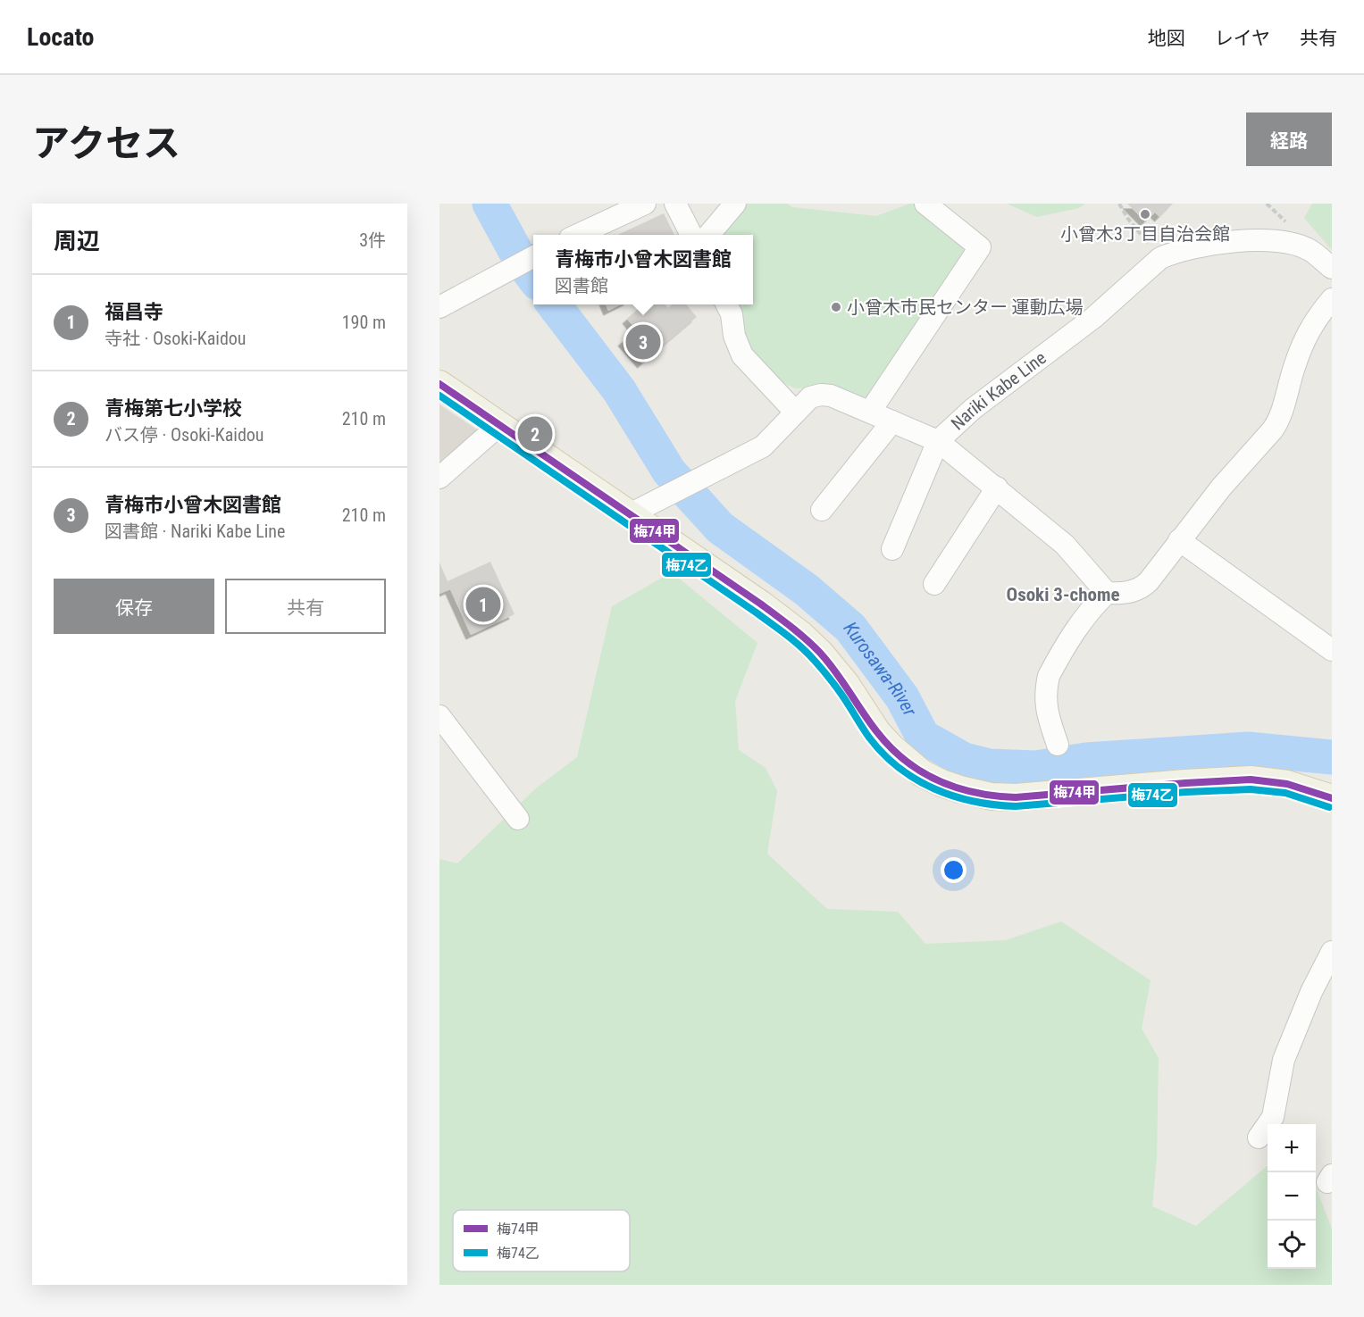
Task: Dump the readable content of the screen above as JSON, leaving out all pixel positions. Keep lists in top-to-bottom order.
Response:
{
  "streets": {
    "street": ["Nariki Kabe Line"]
  },
  "districts": ["Osoki 3-chome"],
  "water": ["Kurosawa-River"],
  "places": ["小曾木3丁目自治会館", "小曾木市民センター 運動広場"],
  "lines": ["transit line 梅74甲", "transit line 梅74乙"],
  "legend": ["梅74甲", "梅74乙"],
  "page": {
    "header": "Locato",
    "nav": ["地図", "レイヤ", "共有"],
    "title": "アクセス",
    "buttons": [
      "経路",
      ["保存", "共有"]
    ],
    "heading": ["周辺", "3件"],
    "popup": ["青梅市小曾木図書館", "図書館"],
    "list": [
      {
        "mark": "1",
        "name": "福昌寺",
        "note": "寺社 · Osoki-Kaidou",
        "value": "190 m"
      },
      {
        "mark": "2",
        "name": "青梅第七小学校",
        "note": "バス停 · Osoki-Kaidou",
        "value": "210 m"
      },
      {
        "mark": "3",
        "name": "青梅市小曾木図書館",
        "note": "図書館 · Nariki Kabe Line",
        "value": "210 m"
      }
    ],
    "pins": ["3", "2", "1"],
    "map_buttons": ["+", "−"]
  }
}
